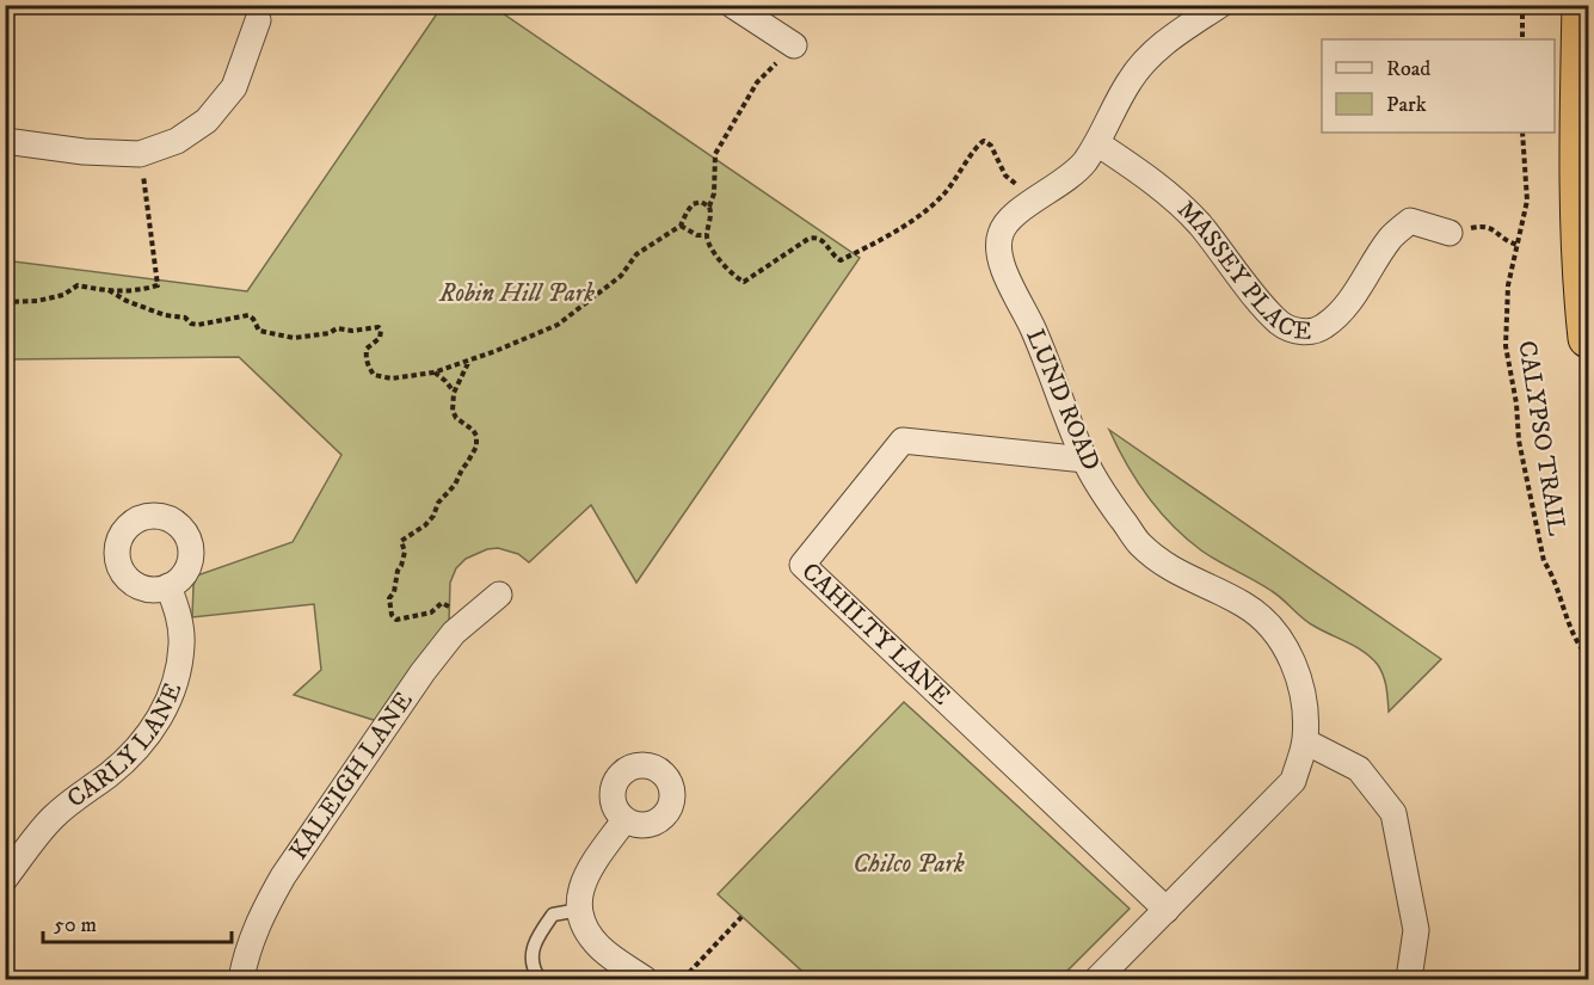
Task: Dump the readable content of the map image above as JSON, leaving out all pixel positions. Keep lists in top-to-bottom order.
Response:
{
  "streets": {
    "street": [
      "MASSEY PLACE",
      "LUND ROAD",
      "CAHILTY LANE",
      "CARLY LANE",
      "KALEIGH LANE"
    ],
    "path": ["CALYPSO TRAIL"]
  },
  "crossings": [
    ["MASSEY PLACE", "LUND ROAD"],
    ["LUND ROAD", "CAHILTY LANE"]
  ],
  "parks": ["Robin Hill Park", "Chilco Park"],
  "legend": ["Road", "Park"],
  "scale_bar": "50 m"
}
